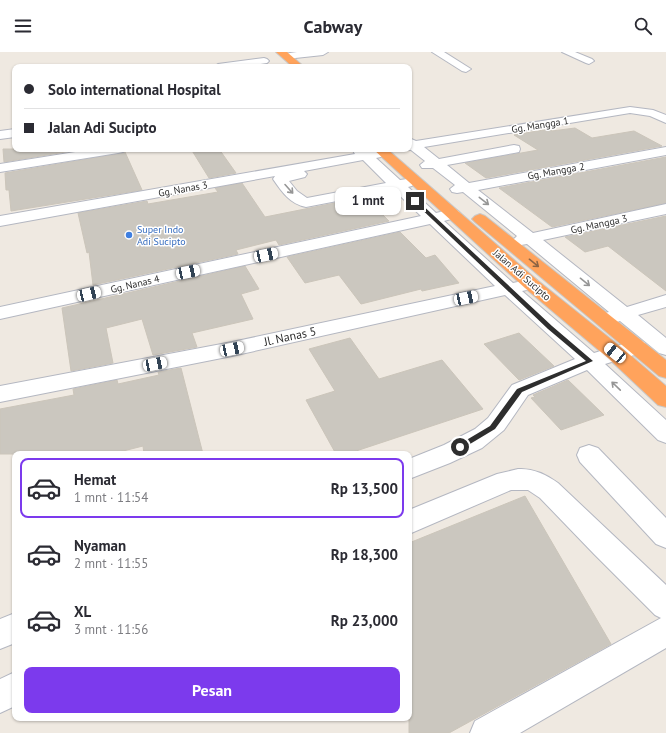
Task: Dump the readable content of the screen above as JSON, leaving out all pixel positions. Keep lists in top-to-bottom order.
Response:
{
  "streets": {
    "highway": ["Jalan Adi Sucipto"],
    "street": [
      "Gg. Mangga 1",
      "Gg. Mangga 2",
      "Gg. Nanas 3",
      "Gg. Mangga 3",
      "Gg. Nanas 4",
      "Jl. Nanas 5"
    ]
  },
  "crossings": [
    ["Gg. Mangga 2", "Jalan Adi Sucipto"],
    ["Gg. Nanas 3", "Jalan Adi Sucipto"],
    ["Gg. Mangga 3", "Jalan Adi Sucipto"],
    ["Jalan Adi Sucipto", "Gg. Nanas 4"],
    ["Jalan Adi Sucipto", "Jl. Nanas 5"]
  ],
  "places": ["Super Indo Adi Sucipto"],
  "page": {
    "header": "Cabway",
    "banner": ["Solo international Hospital", "Jalan Adi Sucipto"],
    "bubble": "1 mnt",
    "list": [
      {
        "name": "Hemat",
        "note": "1 mnt · 11:54",
        "value": "Rp 13,500"
      },
      {
        "name": "Nyaman",
        "note": "2 mnt · 11:55",
        "value": "Rp 18,300"
      },
      {
        "name": "XL",
        "note": "3 mnt · 11:56",
        "value": "Rp 23,000"
      }
    ],
    "buttons": "Pesan"
  }
}
